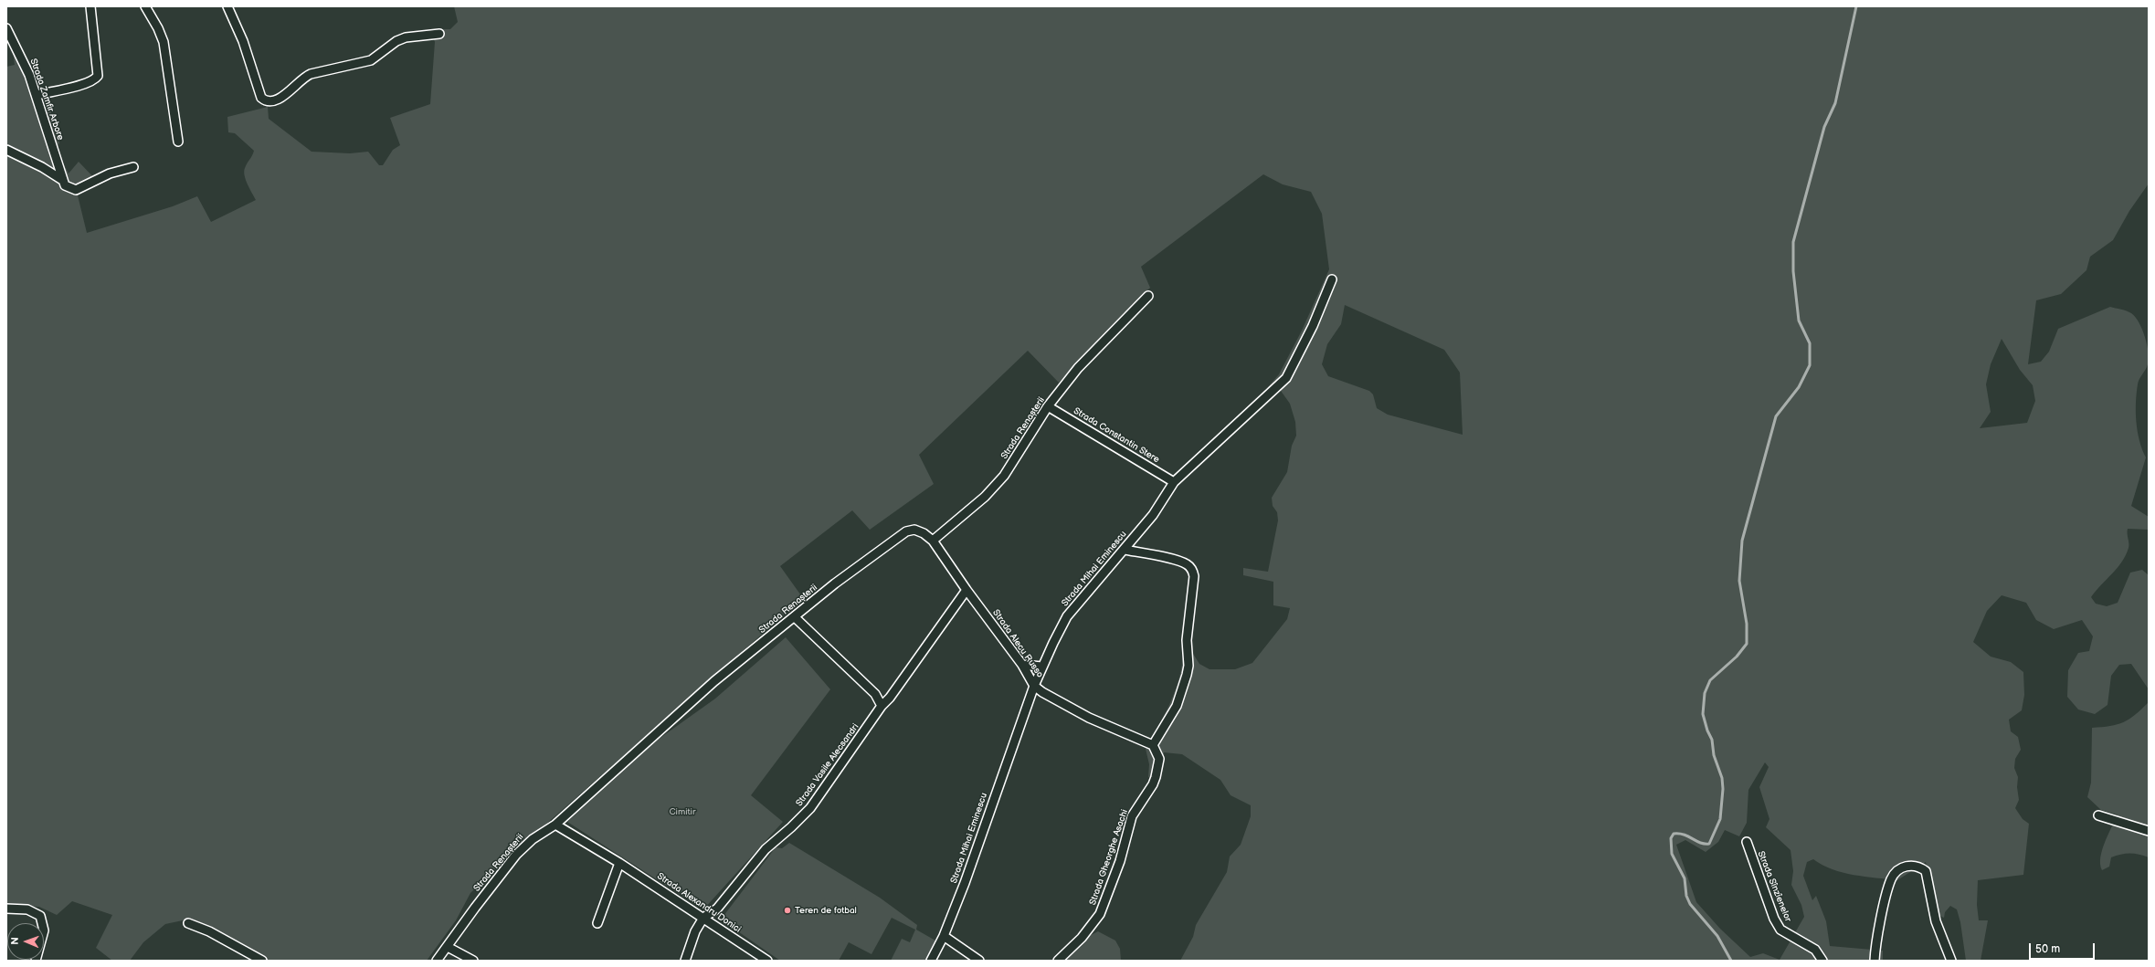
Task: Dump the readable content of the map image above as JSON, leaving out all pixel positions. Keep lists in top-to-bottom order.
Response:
{
  "streets": {
    "street": [
      "Strada Zamfir Arbore",
      "Strada Renașterii",
      "Strada Constantin Stere",
      "Strada Mihai Eminescu",
      "Strada Alecu Russo",
      "Strada Vasile Alecsandri",
      "Strada Gheorghe Asachi",
      "Strada Sînzîenelor",
      "Strada Alexandru Donici"
    ]
  },
  "crossings": [
    ["Strada Renașterii", "Strada Constantin Stere"],
    ["Strada Renașterii", "Strada Alecu Russo"],
    ["Strada Renașterii", "Strada Alexandru Donici"],
    ["Strada Constantin Stere", "Strada Mihai Eminescu"],
    ["Strada Mihai Eminescu", "Strada Alecu Russo"],
    ["Strada Alecu Russo", "Strada Vasile Alecsandri"],
    ["Strada Alecu Russo", "Strada Gheorghe Asachi"],
    ["Strada Vasile Alecsandri", "Strada Alexandru Donici"]
  ],
  "parks": ["Cimitir"],
  "places": ["Teren de fotbal"],
  "scale_bar": "50 m",
  "north": "left"
}
